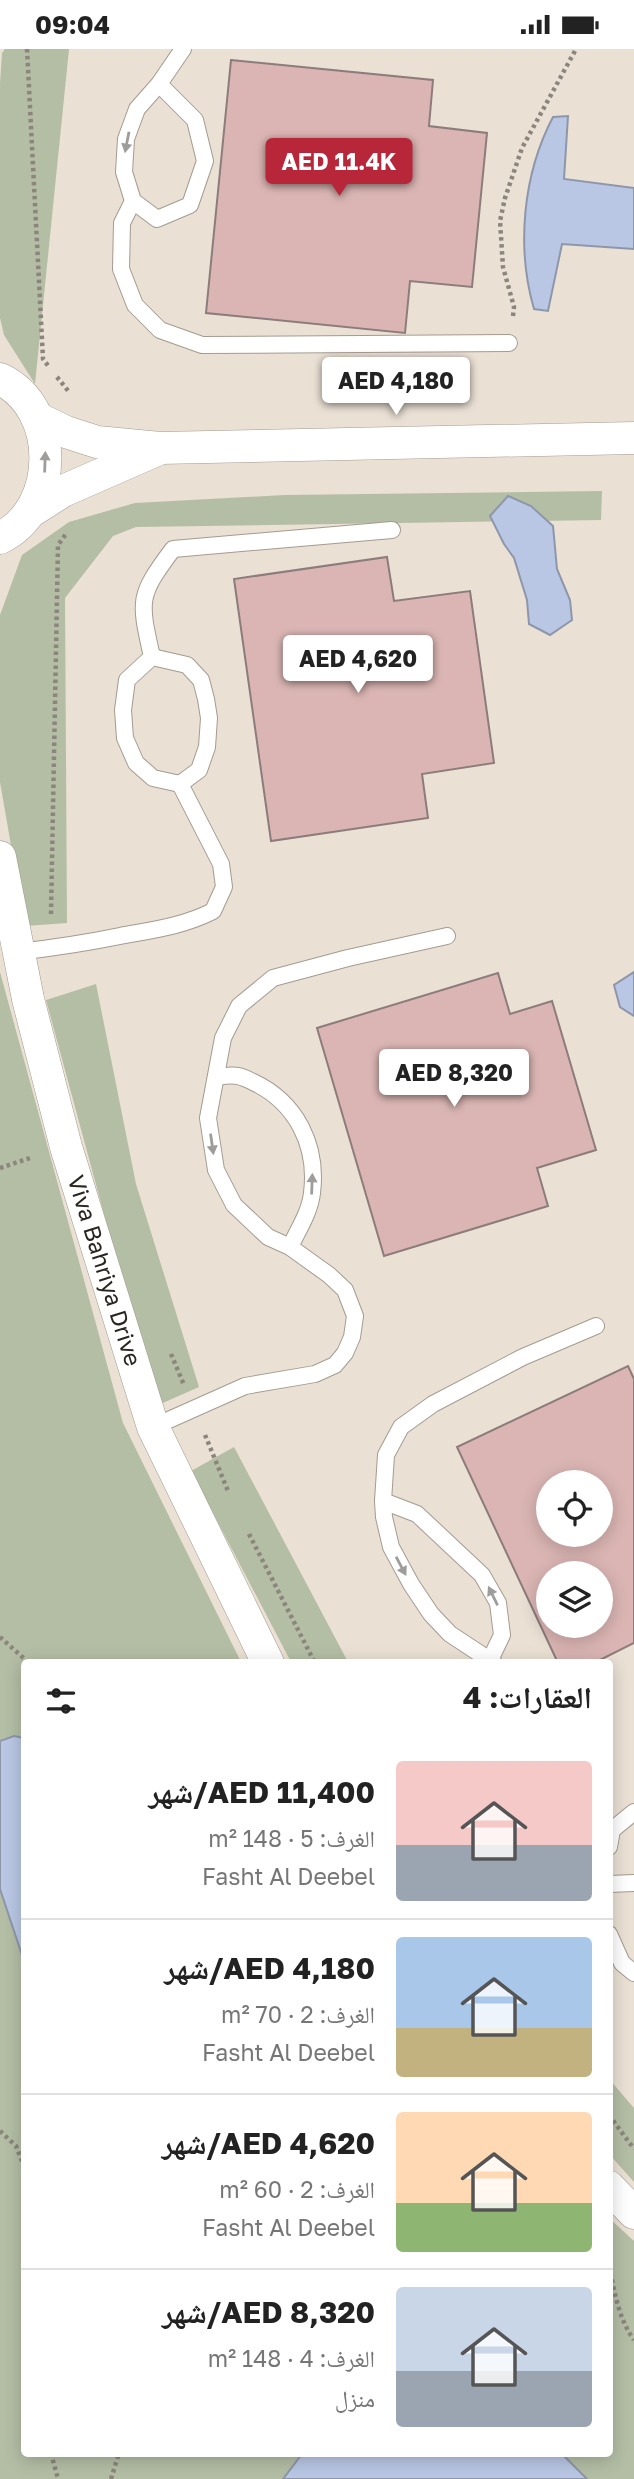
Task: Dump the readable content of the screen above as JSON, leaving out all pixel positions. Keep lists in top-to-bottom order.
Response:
{
  "streets": {
    "street": ["Viva Bahriya Drive"]
  },
  "page": {
    "status": "09:04",
    "price": [
      "AED 11.4K",
      "AED 4,180",
      "AED 4,620",
      "AED 8,320"
    ],
    "heading": "العقارات: 4",
    "list": [
      {
        "name": "AED 11,400/شهر",
        "note": "الغرف: 5 · 148 m² · Fasht Al Deebel"
      },
      {
        "name": "AED 4,180/شهر",
        "note": "الغرف: 2 · 70 m² · Fasht Al Deebel"
      },
      {
        "name": "AED 4,620/شهر",
        "note": "الغرف: 2 · 60 m² · Fasht Al Deebel"
      },
      {
        "name": "AED 8,320/شهر",
        "note": "الغرف: 4 · 148 m² · منزل"
      }
    ]
  }
}
